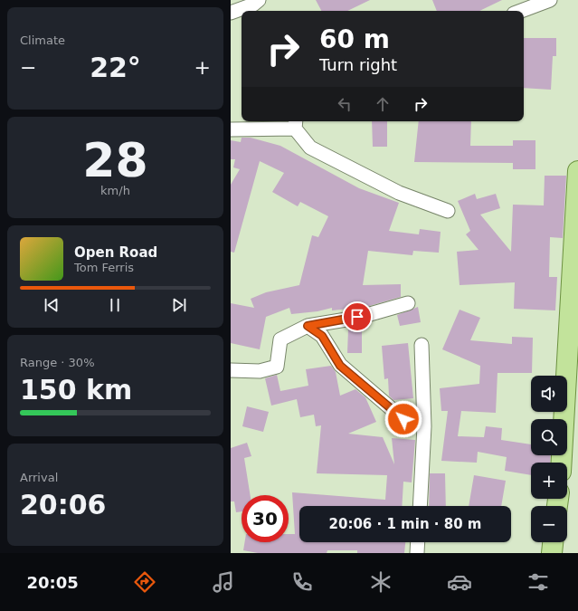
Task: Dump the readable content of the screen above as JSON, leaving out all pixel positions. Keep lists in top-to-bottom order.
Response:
{
  "page": {
    "tile": [
      "Climate",
      ["28", "km/h"],
      ["Range · 30%", "150 km"],
      ["Arrival", "20:06"]
    ],
    "turn": ["60 m", "Turn right"],
    "heat": ["−", "22°", "+"],
    "song": ["Open Road", "Tom Ferris"],
    "map_buttons": ["+", "−"],
    "limit": "30",
    "trip": "20:06 · 1 min · 80 m",
    "tabs": "20:05"
  }
}
